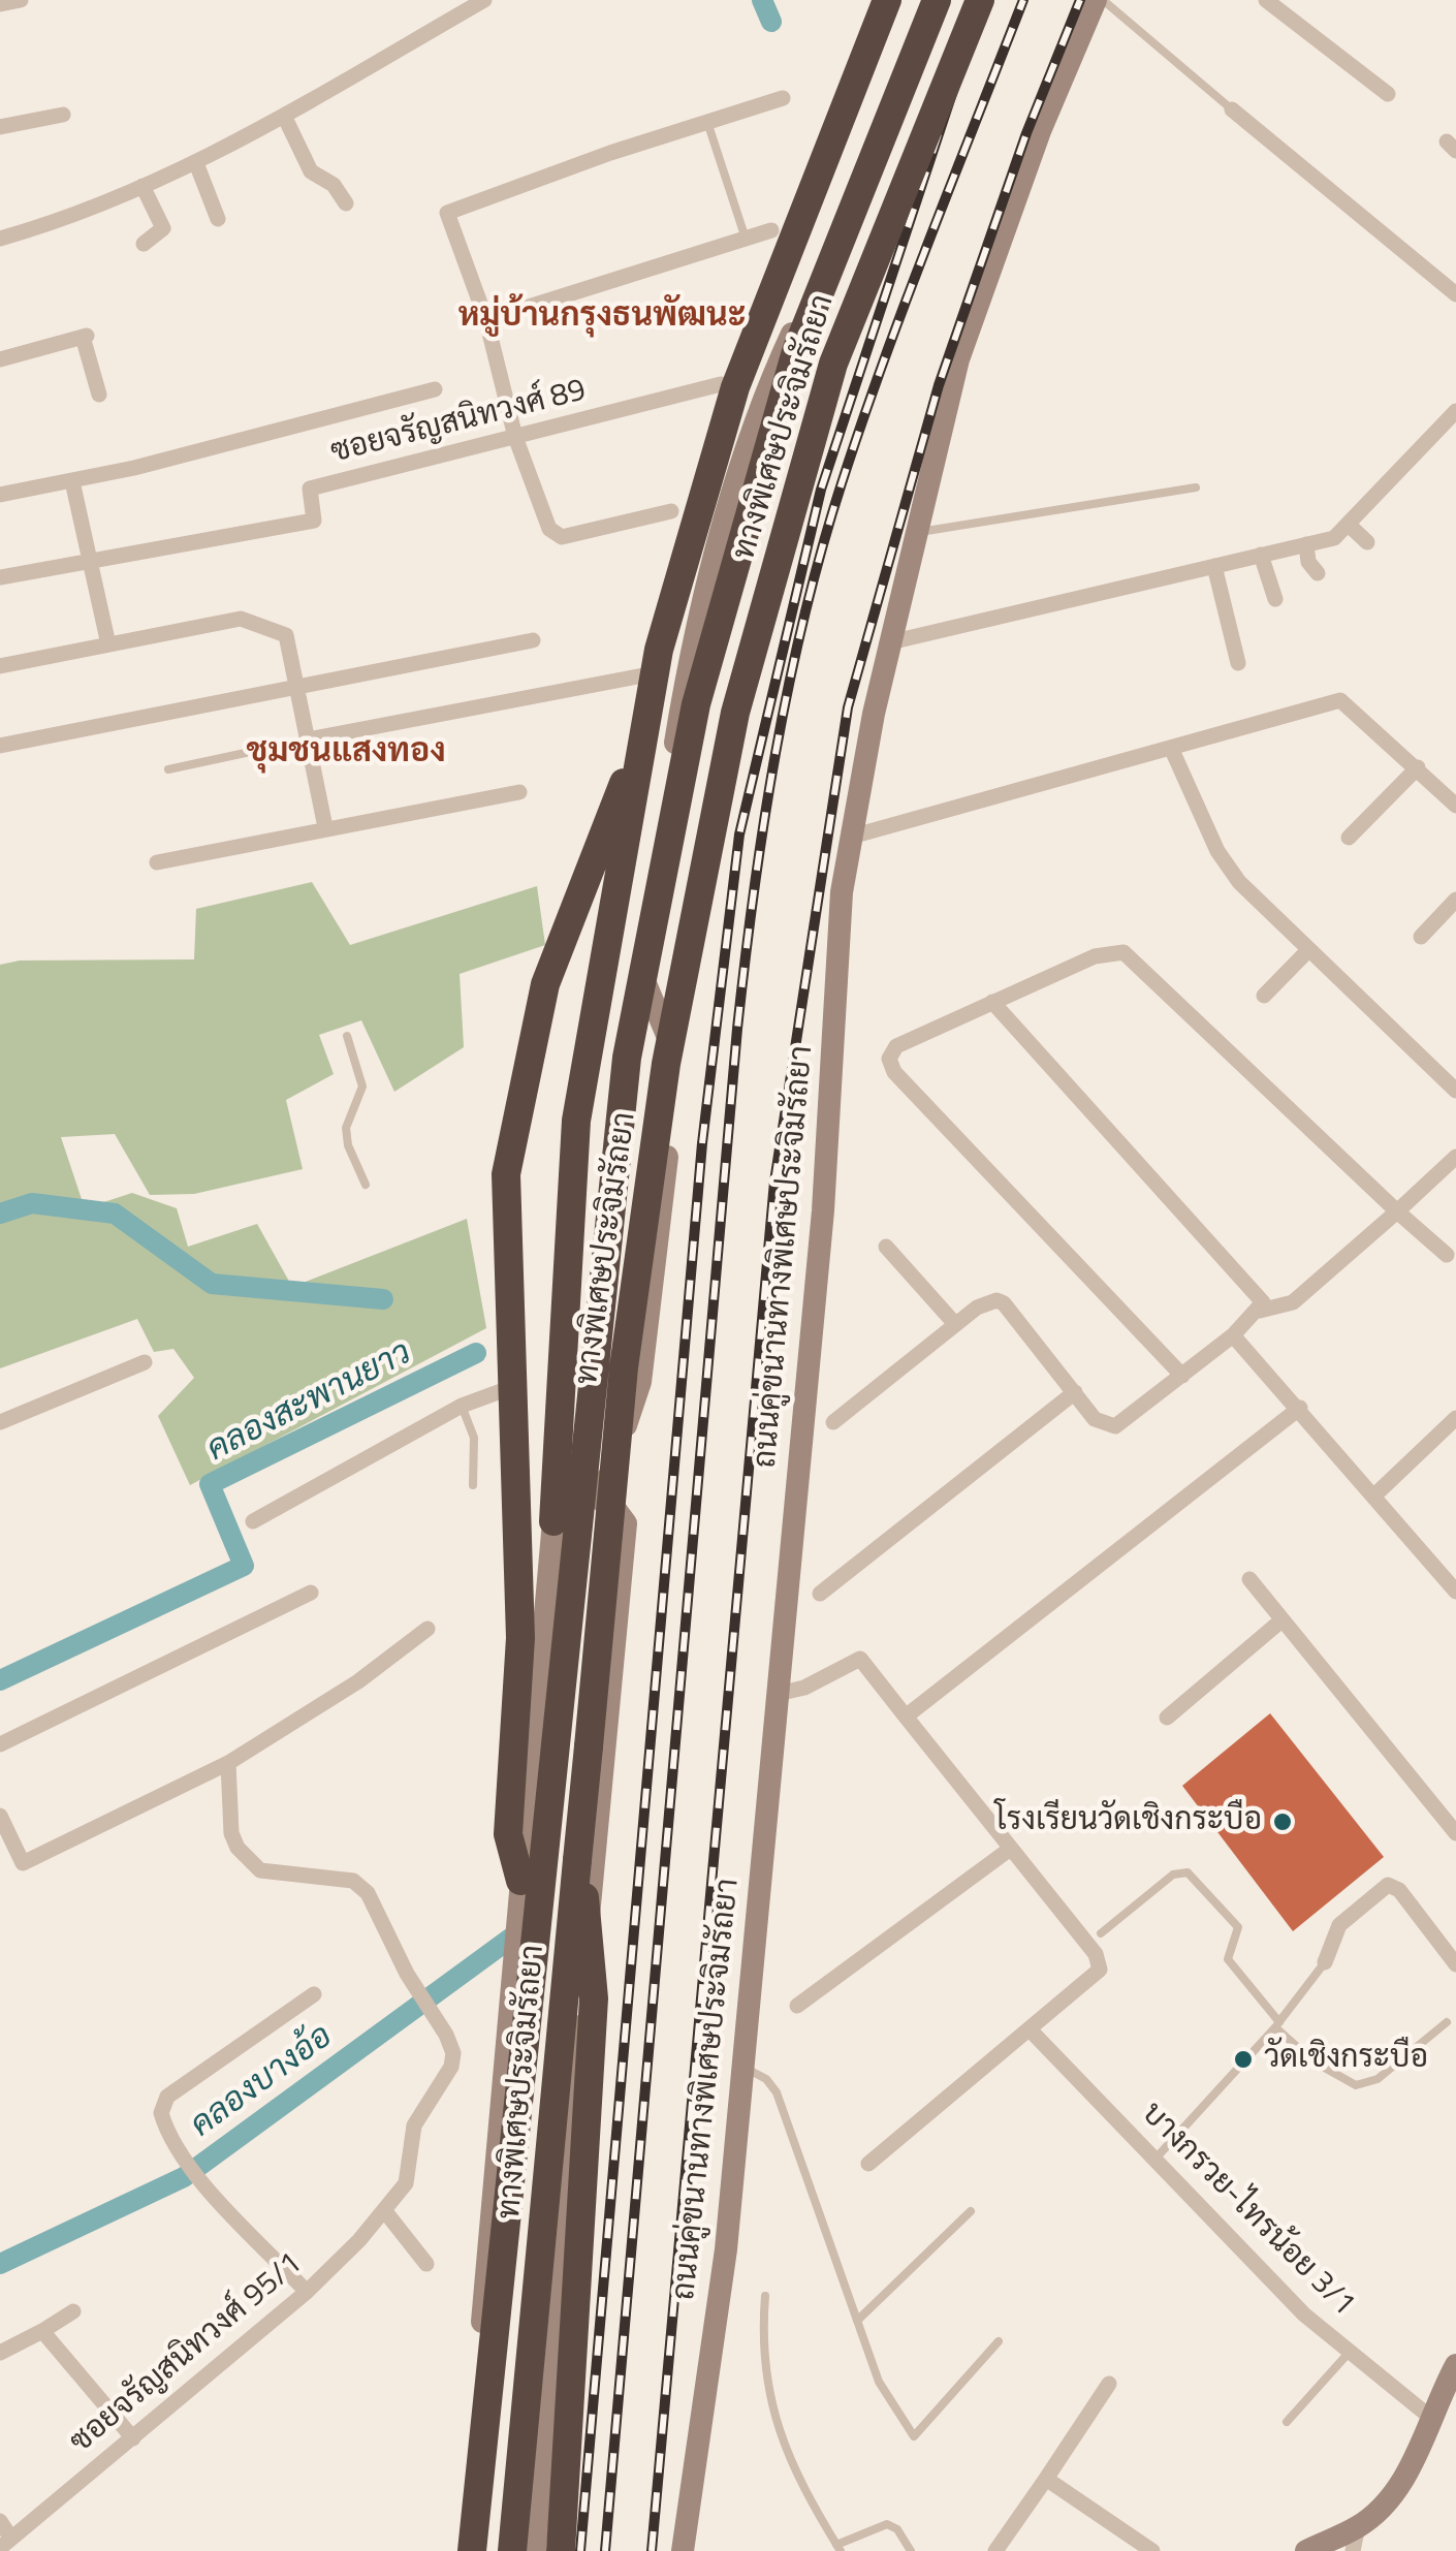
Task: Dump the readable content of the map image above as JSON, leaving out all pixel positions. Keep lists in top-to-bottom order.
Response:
{
  "streets": {
    "highway": ["ทางพิเศษประจิมรัถยา"],
    "main road": ["ถนนคู่ขนานทางพิเศษประจิมรัถยา"],
    "street": ["ซอยจรัญสนิทวงศ์ 89", "บางกรวย-ไทรน้อย 3/1", "ซอยจรัญสนิทวงศ์ 95/1"]
  },
  "districts": ["หมู่บ้านกรุงธนพัฒนะ", "ชุมชนแสงทอง"],
  "water": ["คลองสะพานยาว", "คลองบางอ้อ"],
  "places": ["โรงเรียนวัดเชิงกระบือ", "วัดเชิงกระบือ"]
}
